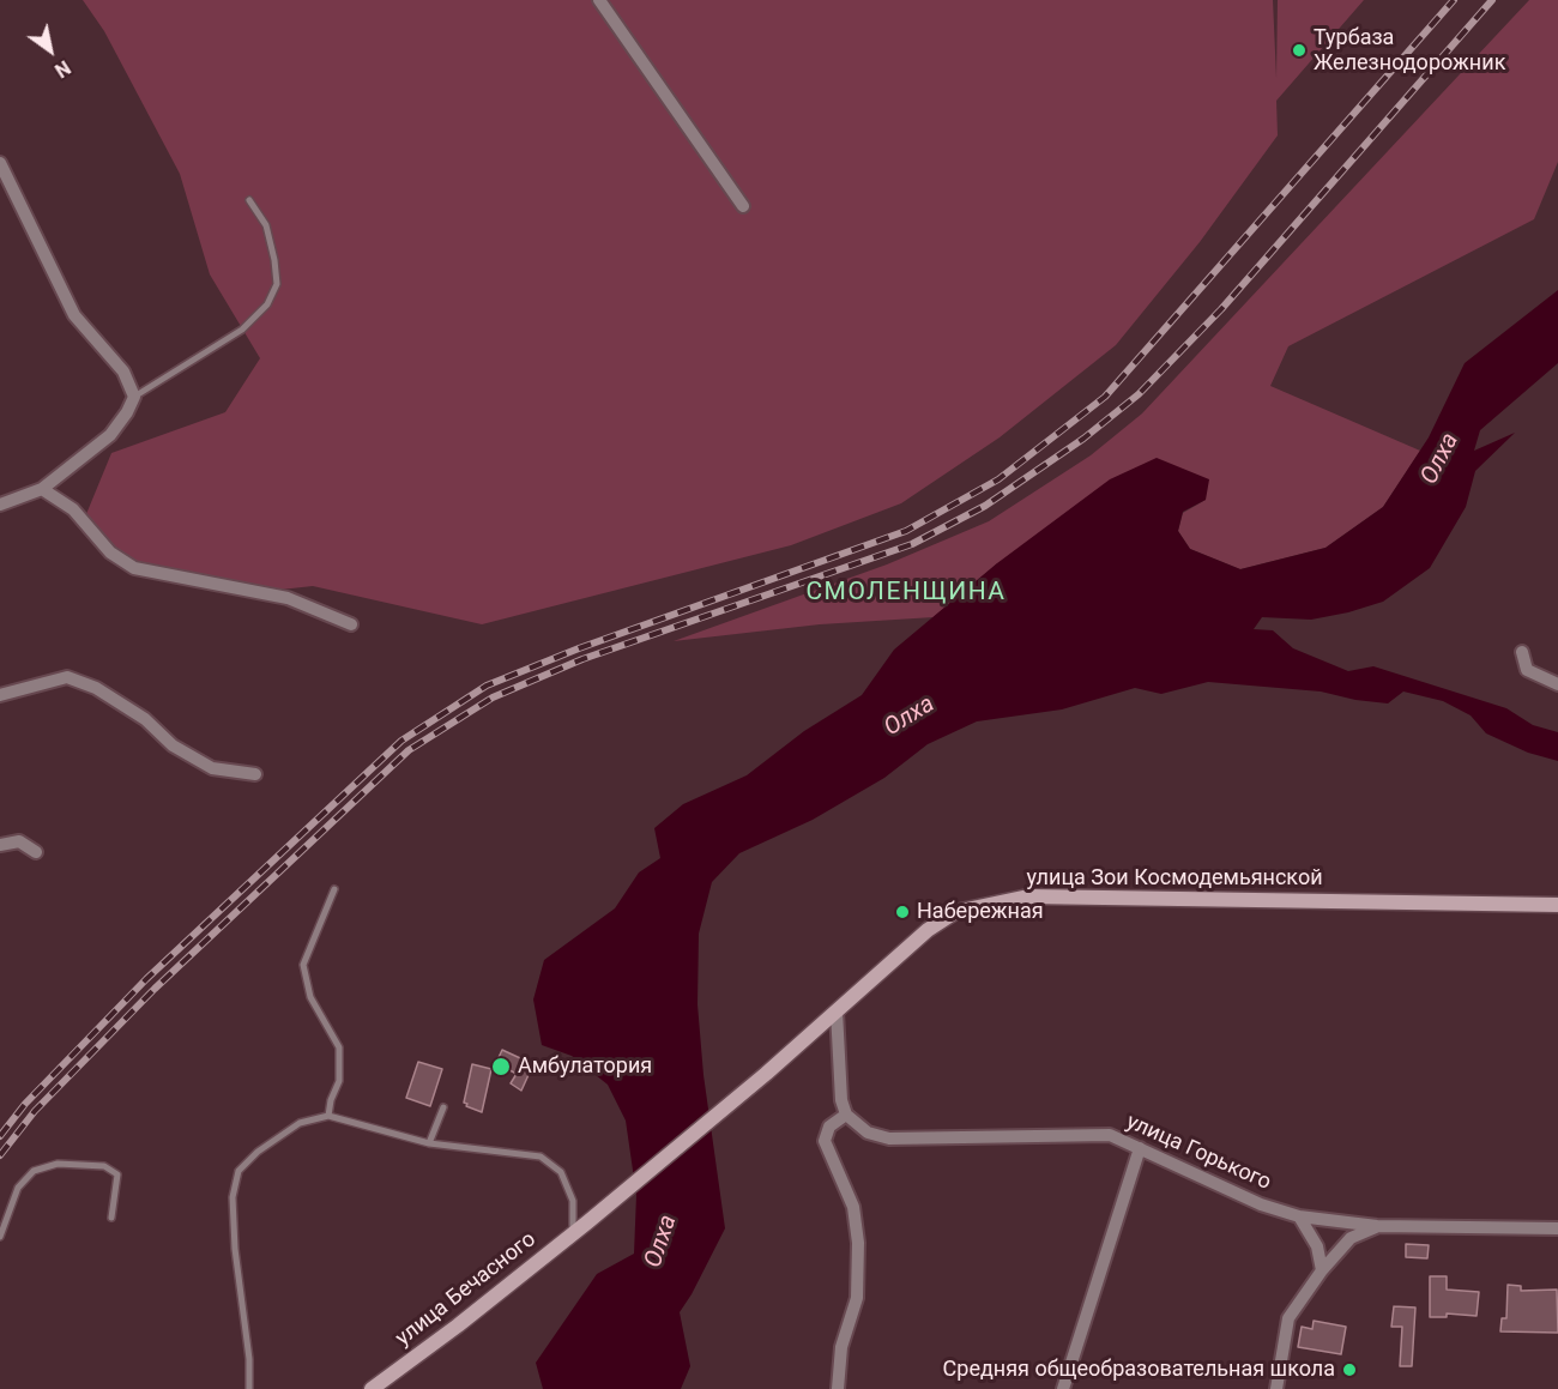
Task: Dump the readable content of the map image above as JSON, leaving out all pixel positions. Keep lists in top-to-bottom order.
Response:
{
  "streets": {
    "main road": ["улица Зои Космодемьянской", "улица Бечасного"],
    "street": ["улица Горького"]
  },
  "crossings": [
    ["улица Зои Космодемьянской", "улица Бечасного"]
  ],
  "districts": ["СМОЛЕНЩИНА"],
  "water": ["Олха"],
  "places": [
    "Турбаза Железнодорожник",
    "Набережная",
    "Амбулатория",
    "Средняя общеобразовательная школа"
  ],
  "north": "bottom right"
}
